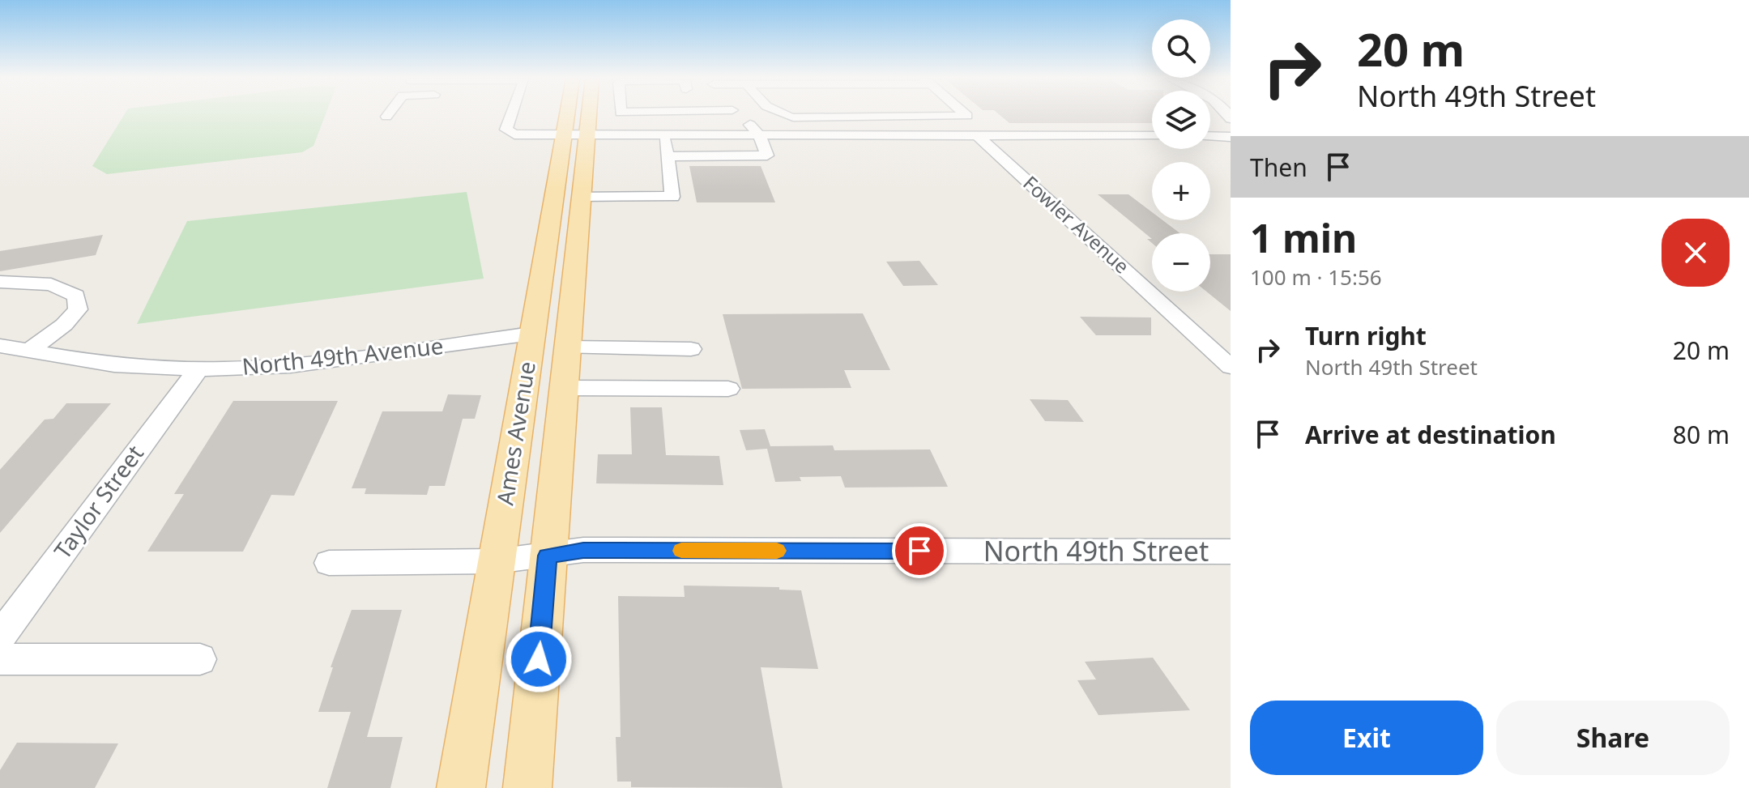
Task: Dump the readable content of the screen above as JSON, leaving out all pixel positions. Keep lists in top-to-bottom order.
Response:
{
  "streets": {
    "main road": ["Ames Avenue"],
    "street": [
      "Fowler Avenue",
      "North 49th Avenue",
      "Taylor Street",
      "North 49th Street"
    ]
  },
  "crossings": [
    ["North 49th Avenue", "Ames Avenue"],
    ["North 49th Avenue", "Taylor Street"],
    ["Ames Avenue", "North 49th Street"]
  ],
  "page": {
    "turn": ["20 m", "North 49th Street"],
    "map_buttons": ["+", "−"],
    "then": "Then",
    "heading": ["1 min", "100 m · 15:56"],
    "list": [
      {
        "name": "Turn right",
        "note": "North 49th Street",
        "value": "20 m"
      },
      {
        "name": "Arrive at destination",
        "value": "80 m"
      }
    ],
    "buttons": ["Exit", "Share"]
  }
}
